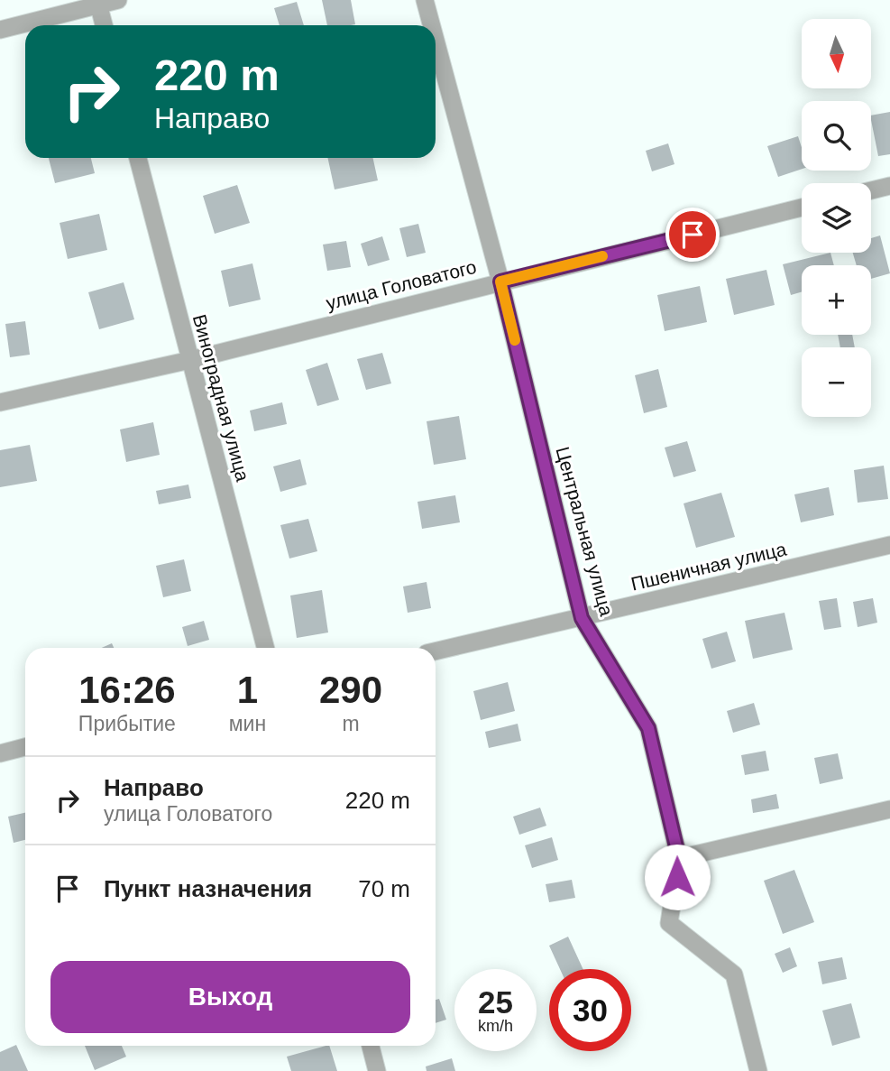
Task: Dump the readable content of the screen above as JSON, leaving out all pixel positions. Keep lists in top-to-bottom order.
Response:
{
  "streets": {
    "street": [
      "улица Головатого",
      "Виноградная улица",
      "Центральная улица",
      "Пшеничная улица"
    ]
  },
  "crossings": [
    ["улица Головатого", "Виноградная улица"],
    ["улица Головатого", "Центральная улица"],
    ["Центральная улица", "Пшеничная улица"]
  ],
  "north": "bottom",
  "page": {
    "map_buttons": ["+", "−"],
    "turn": ["220 m", "Направо"],
    "eta": [
      "16:26",
      "Прибытие",
      "1",
      "мин",
      "290",
      "m"
    ],
    "list": [
      {
        "name": "Направо",
        "note": "улица Головатого",
        "value": "220 m"
      },
      {
        "name": "Пункт назначения",
        "value": "70 m"
      }
    ],
    "buttons": "Выход",
    "speed": "25 km/h",
    "limit": "30"
  }
}
